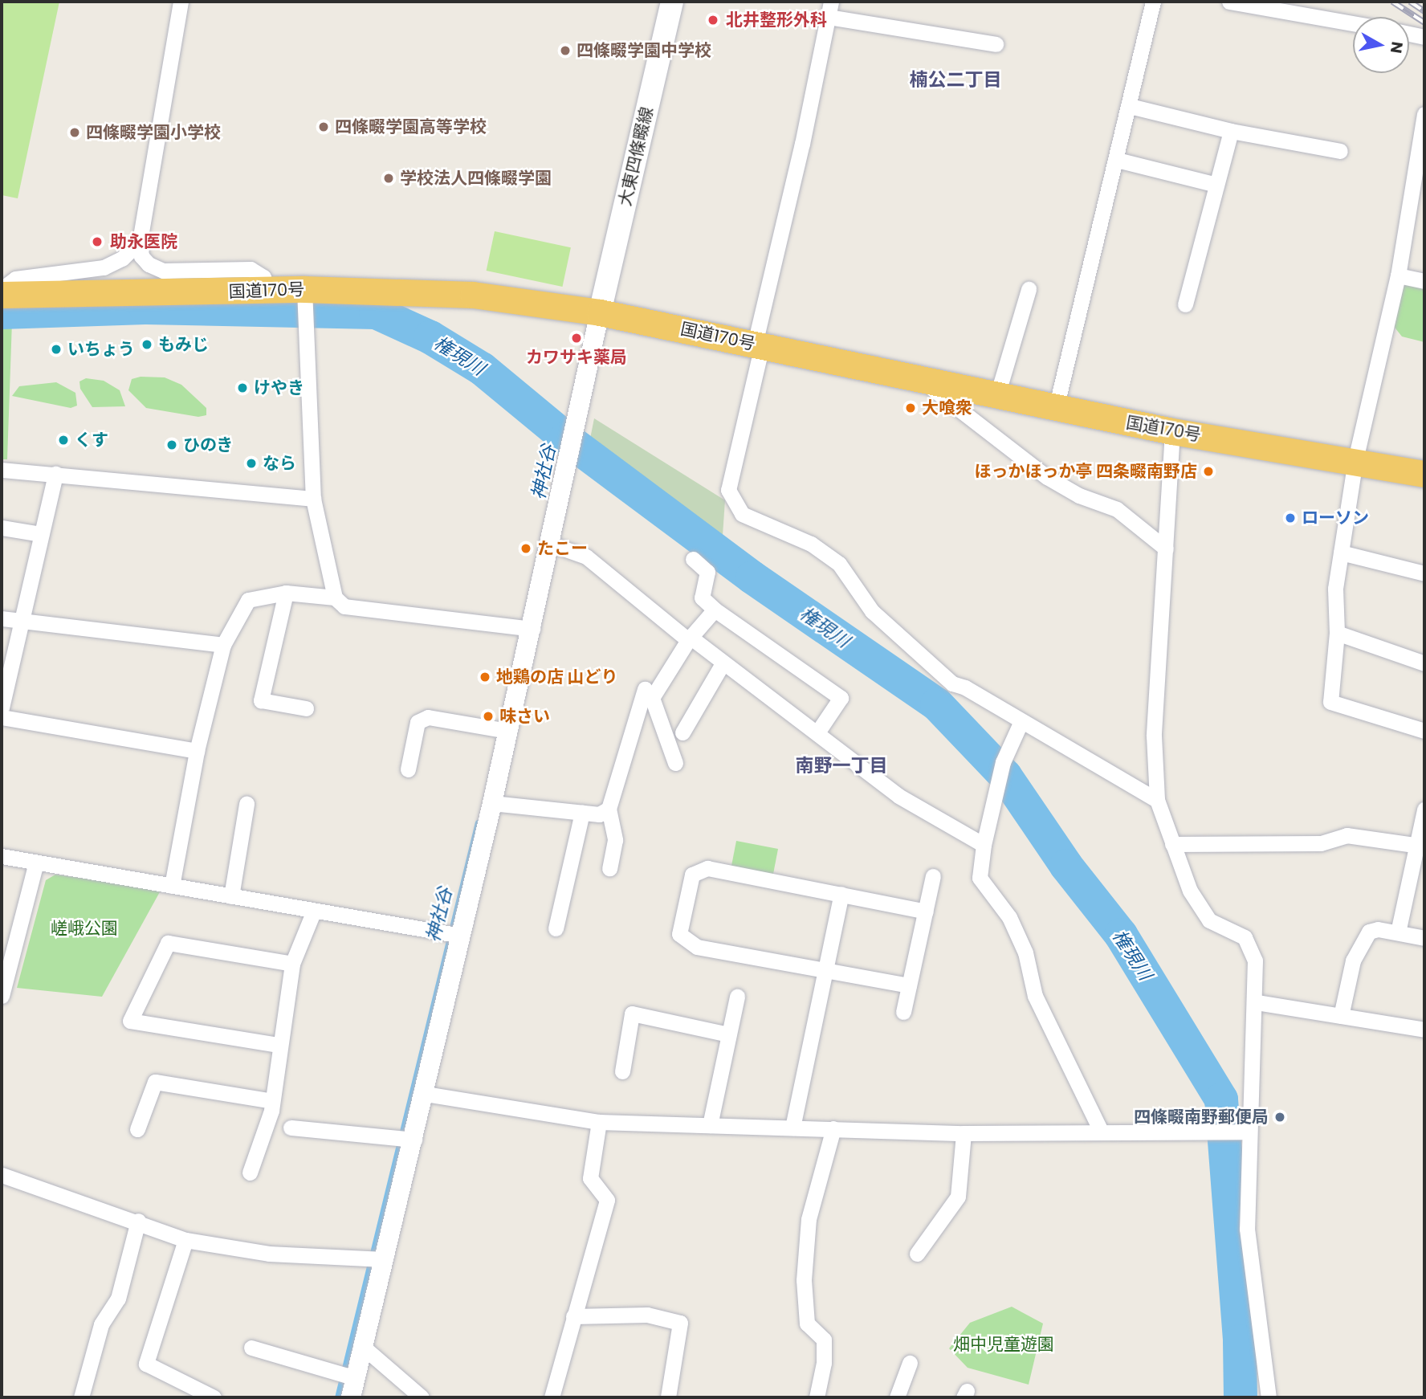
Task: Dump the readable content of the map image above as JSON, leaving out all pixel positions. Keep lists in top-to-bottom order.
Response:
{
  "streets": {
    "highway": ["国道170号"],
    "main road": ["大東四條畷線"]
  },
  "crossings": [
    ["大東四條畷線", "国道170号"]
  ],
  "districts": ["楠公二丁目", "南野一丁目"],
  "water": ["権現川", "神社谷"],
  "parks": ["嵯峨公園", "畑中児童遊園"],
  "places": [
    "北井整形外科",
    "四條畷学園中学校",
    "四條畷学園高等学校",
    "四條畷学園小学校",
    "学校法人四條畷学園",
    "助永医院",
    "カワサキ薬局",
    "もみじ",
    "いちょう",
    "けやき",
    "大喰衆",
    "くす",
    "ひのき",
    "なら",
    "ほっかほっか亭 四条畷南野店",
    "ローソン",
    "たこー",
    "地鶏の店 山どり",
    "味さい",
    "四條畷南野郵便局"
  ],
  "north": "right"
}
